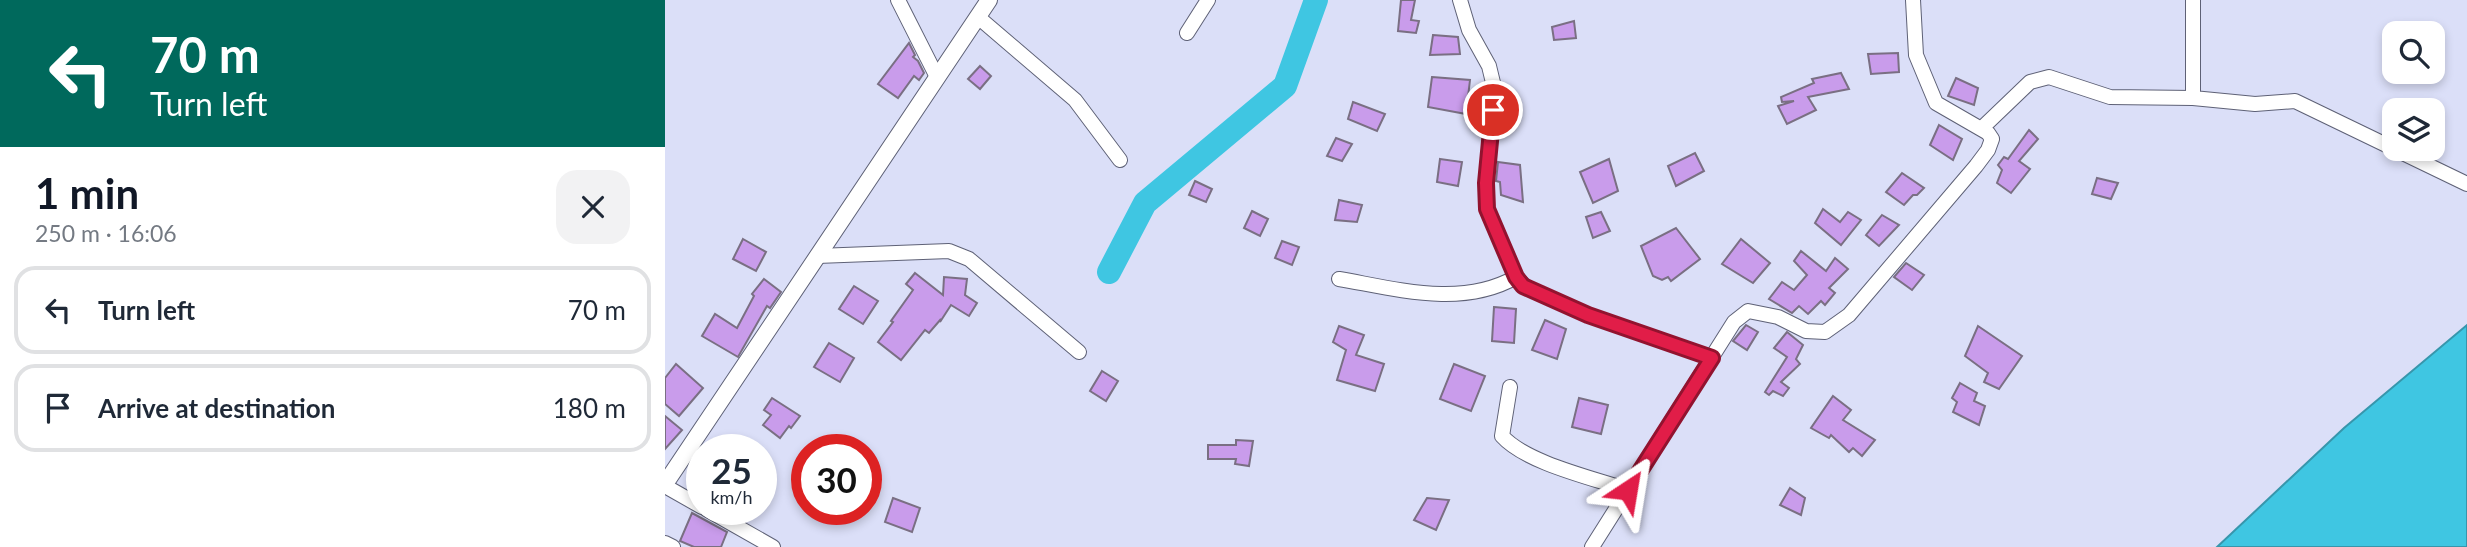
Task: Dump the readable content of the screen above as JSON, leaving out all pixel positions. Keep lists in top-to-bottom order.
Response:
{
  "page": {
    "turn": ["70 m", "Turn left"],
    "heading": ["1 min", "250 m · 16:06"],
    "list": [
      {
        "name": "Turn left",
        "value": "70 m"
      },
      {
        "name": "Arrive at destination",
        "value": "180 m"
      }
    ],
    "speed": "25 km/h",
    "limit": "30"
  }
}
